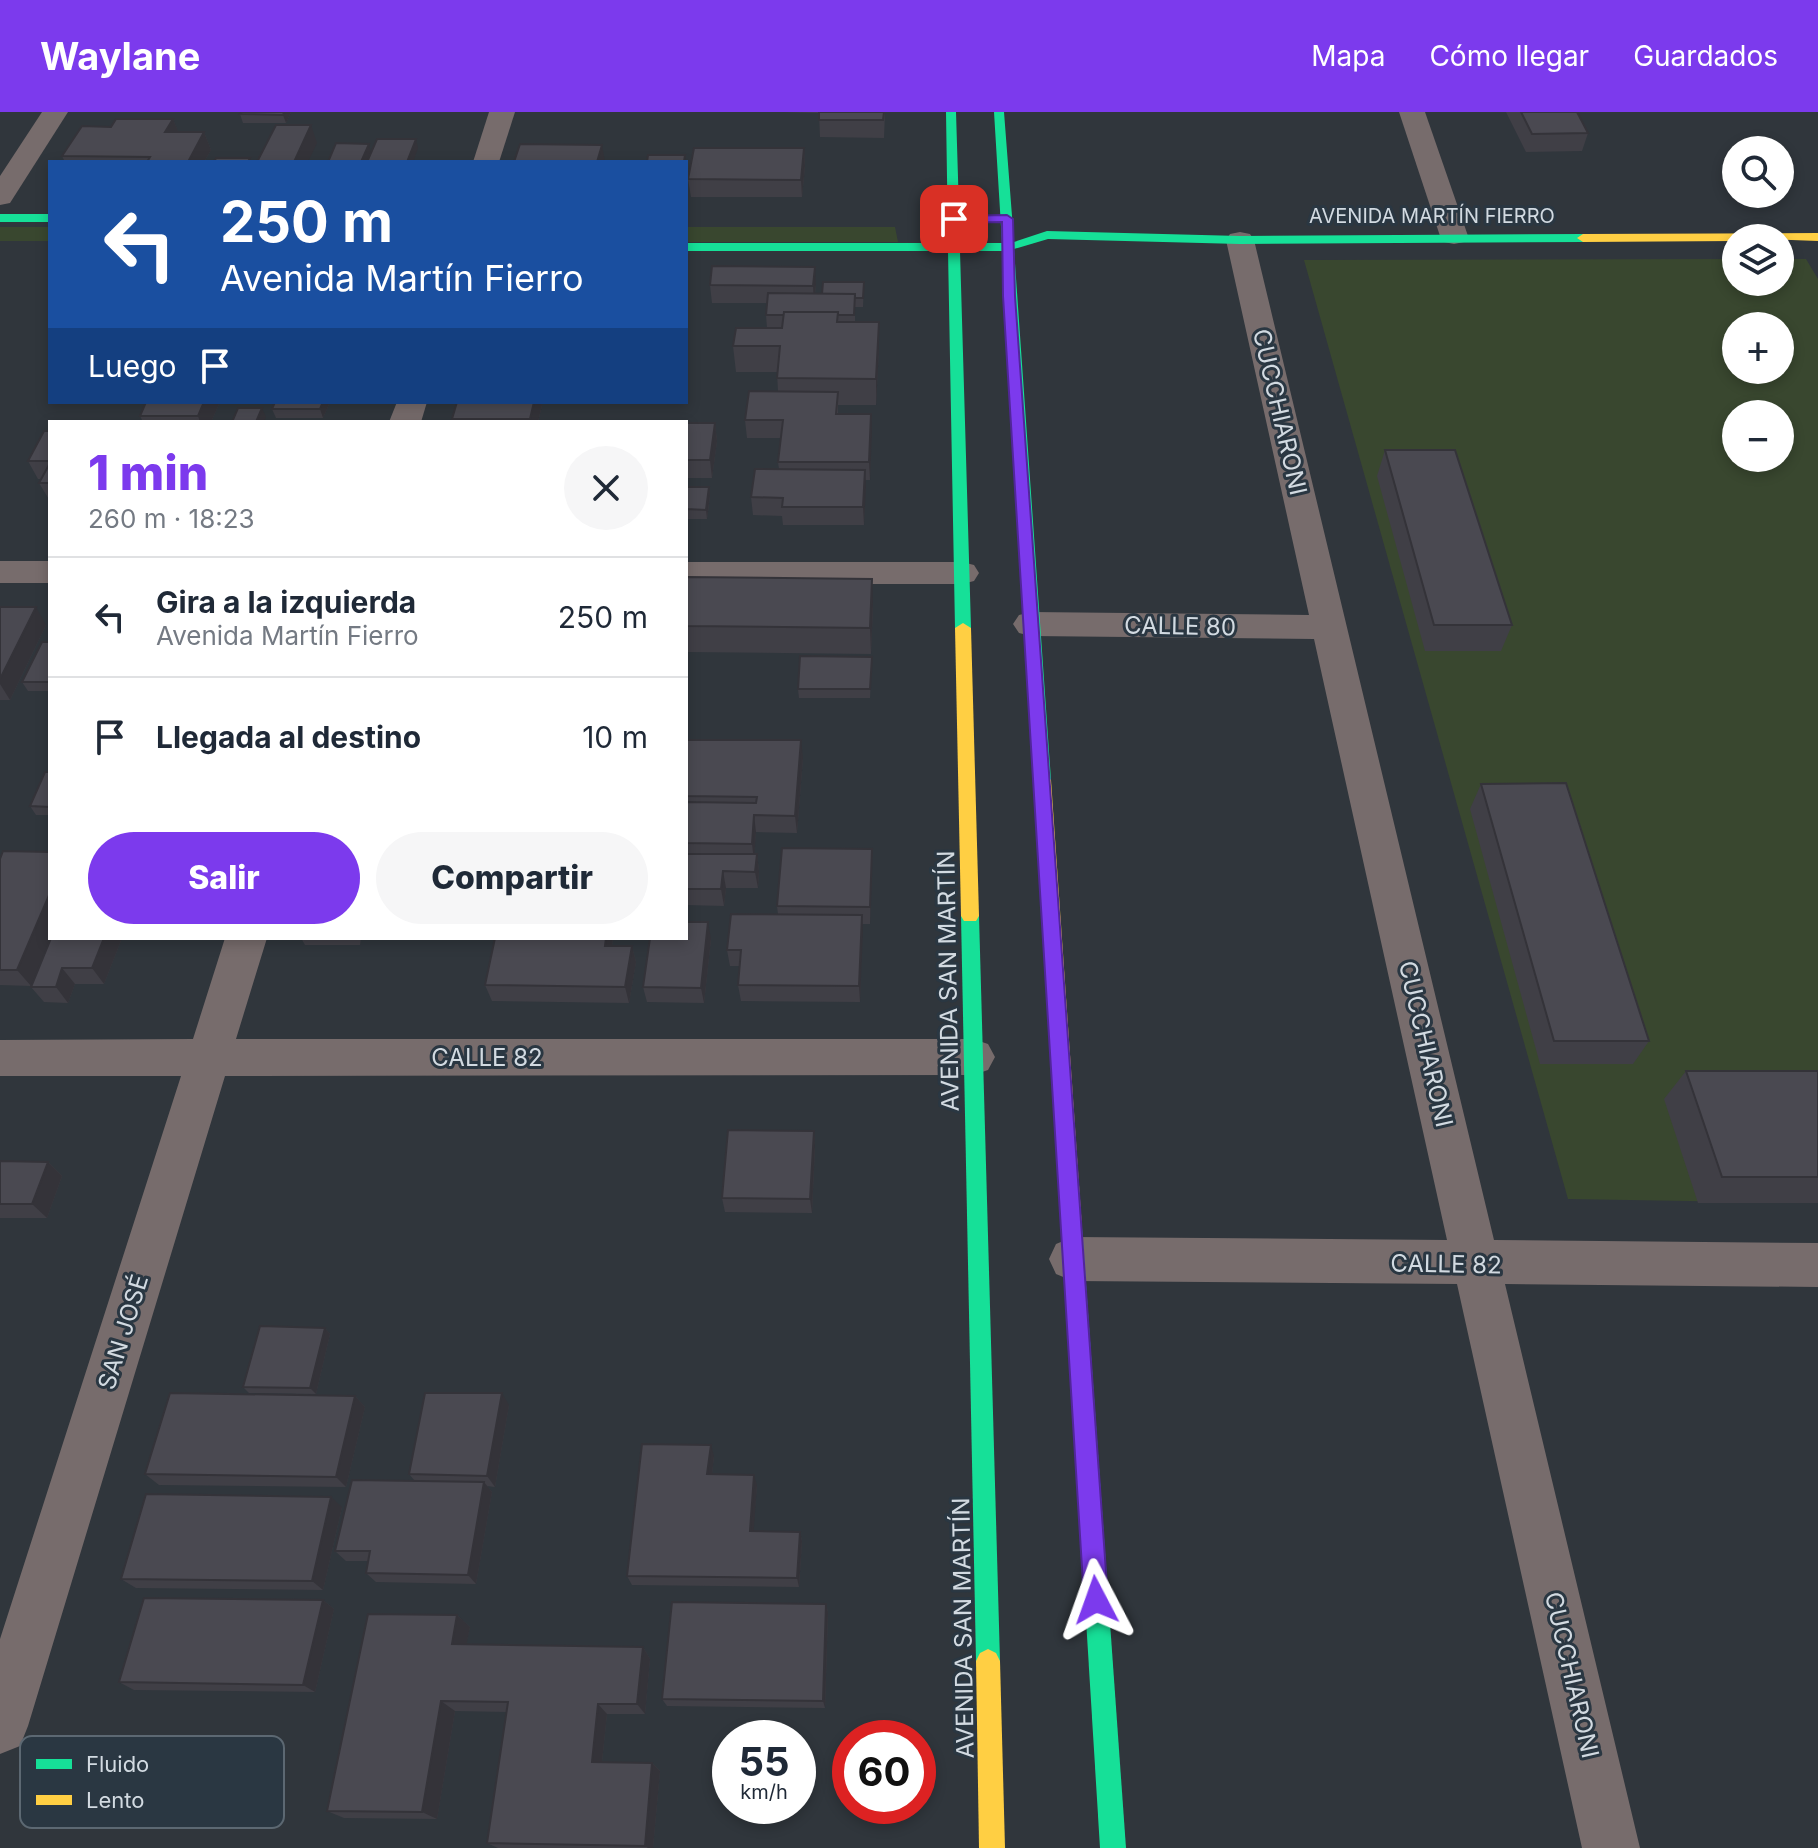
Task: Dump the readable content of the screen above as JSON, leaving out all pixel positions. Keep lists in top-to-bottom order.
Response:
{
  "streets": {
    "main road": ["AVENIDA MARTÍN FIERRO", "AVENIDA SAN MARTÍN"],
    "street": [
      "CUCCHIARONI",
      "CALLE 80",
      "CALLE 82",
      "SAN JOSÉ"
    ]
  },
  "crossings": [
    ["AVENIDA MARTÍN FIERRO", "CUCCHIARONI"],
    ["AVENIDA MARTÍN FIERRO", "AVENIDA SAN MARTÍN"],
    ["CUCCHIARONI", "CALLE 80"],
    ["CUCCHIARONI", "CALLE 82"],
    ["AVENIDA SAN MARTÍN", "CALLE 82"],
    ["CALLE 82", "SAN JOSÉ"]
  ],
  "legend": ["Fluido", "Lento"],
  "page": {
    "header": "Waylane",
    "nav": ["Mapa", "Cómo llegar", "Guardados"],
    "map_buttons": ["+", "−"],
    "turn": ["250 m", "Avenida Martín Fierro"],
    "then": "Luego",
    "heading": ["1 min", "260 m · 18:23"],
    "list": [
      {
        "name": "Gira a la izquierda",
        "note": "Avenida Martín Fierro",
        "value": "250 m"
      },
      {
        "name": "Llegada al destino",
        "value": "10 m"
      }
    ],
    "buttons": ["Salir", "Compartir"],
    "speed": "55 km/h",
    "limit": "60"
  }
}
